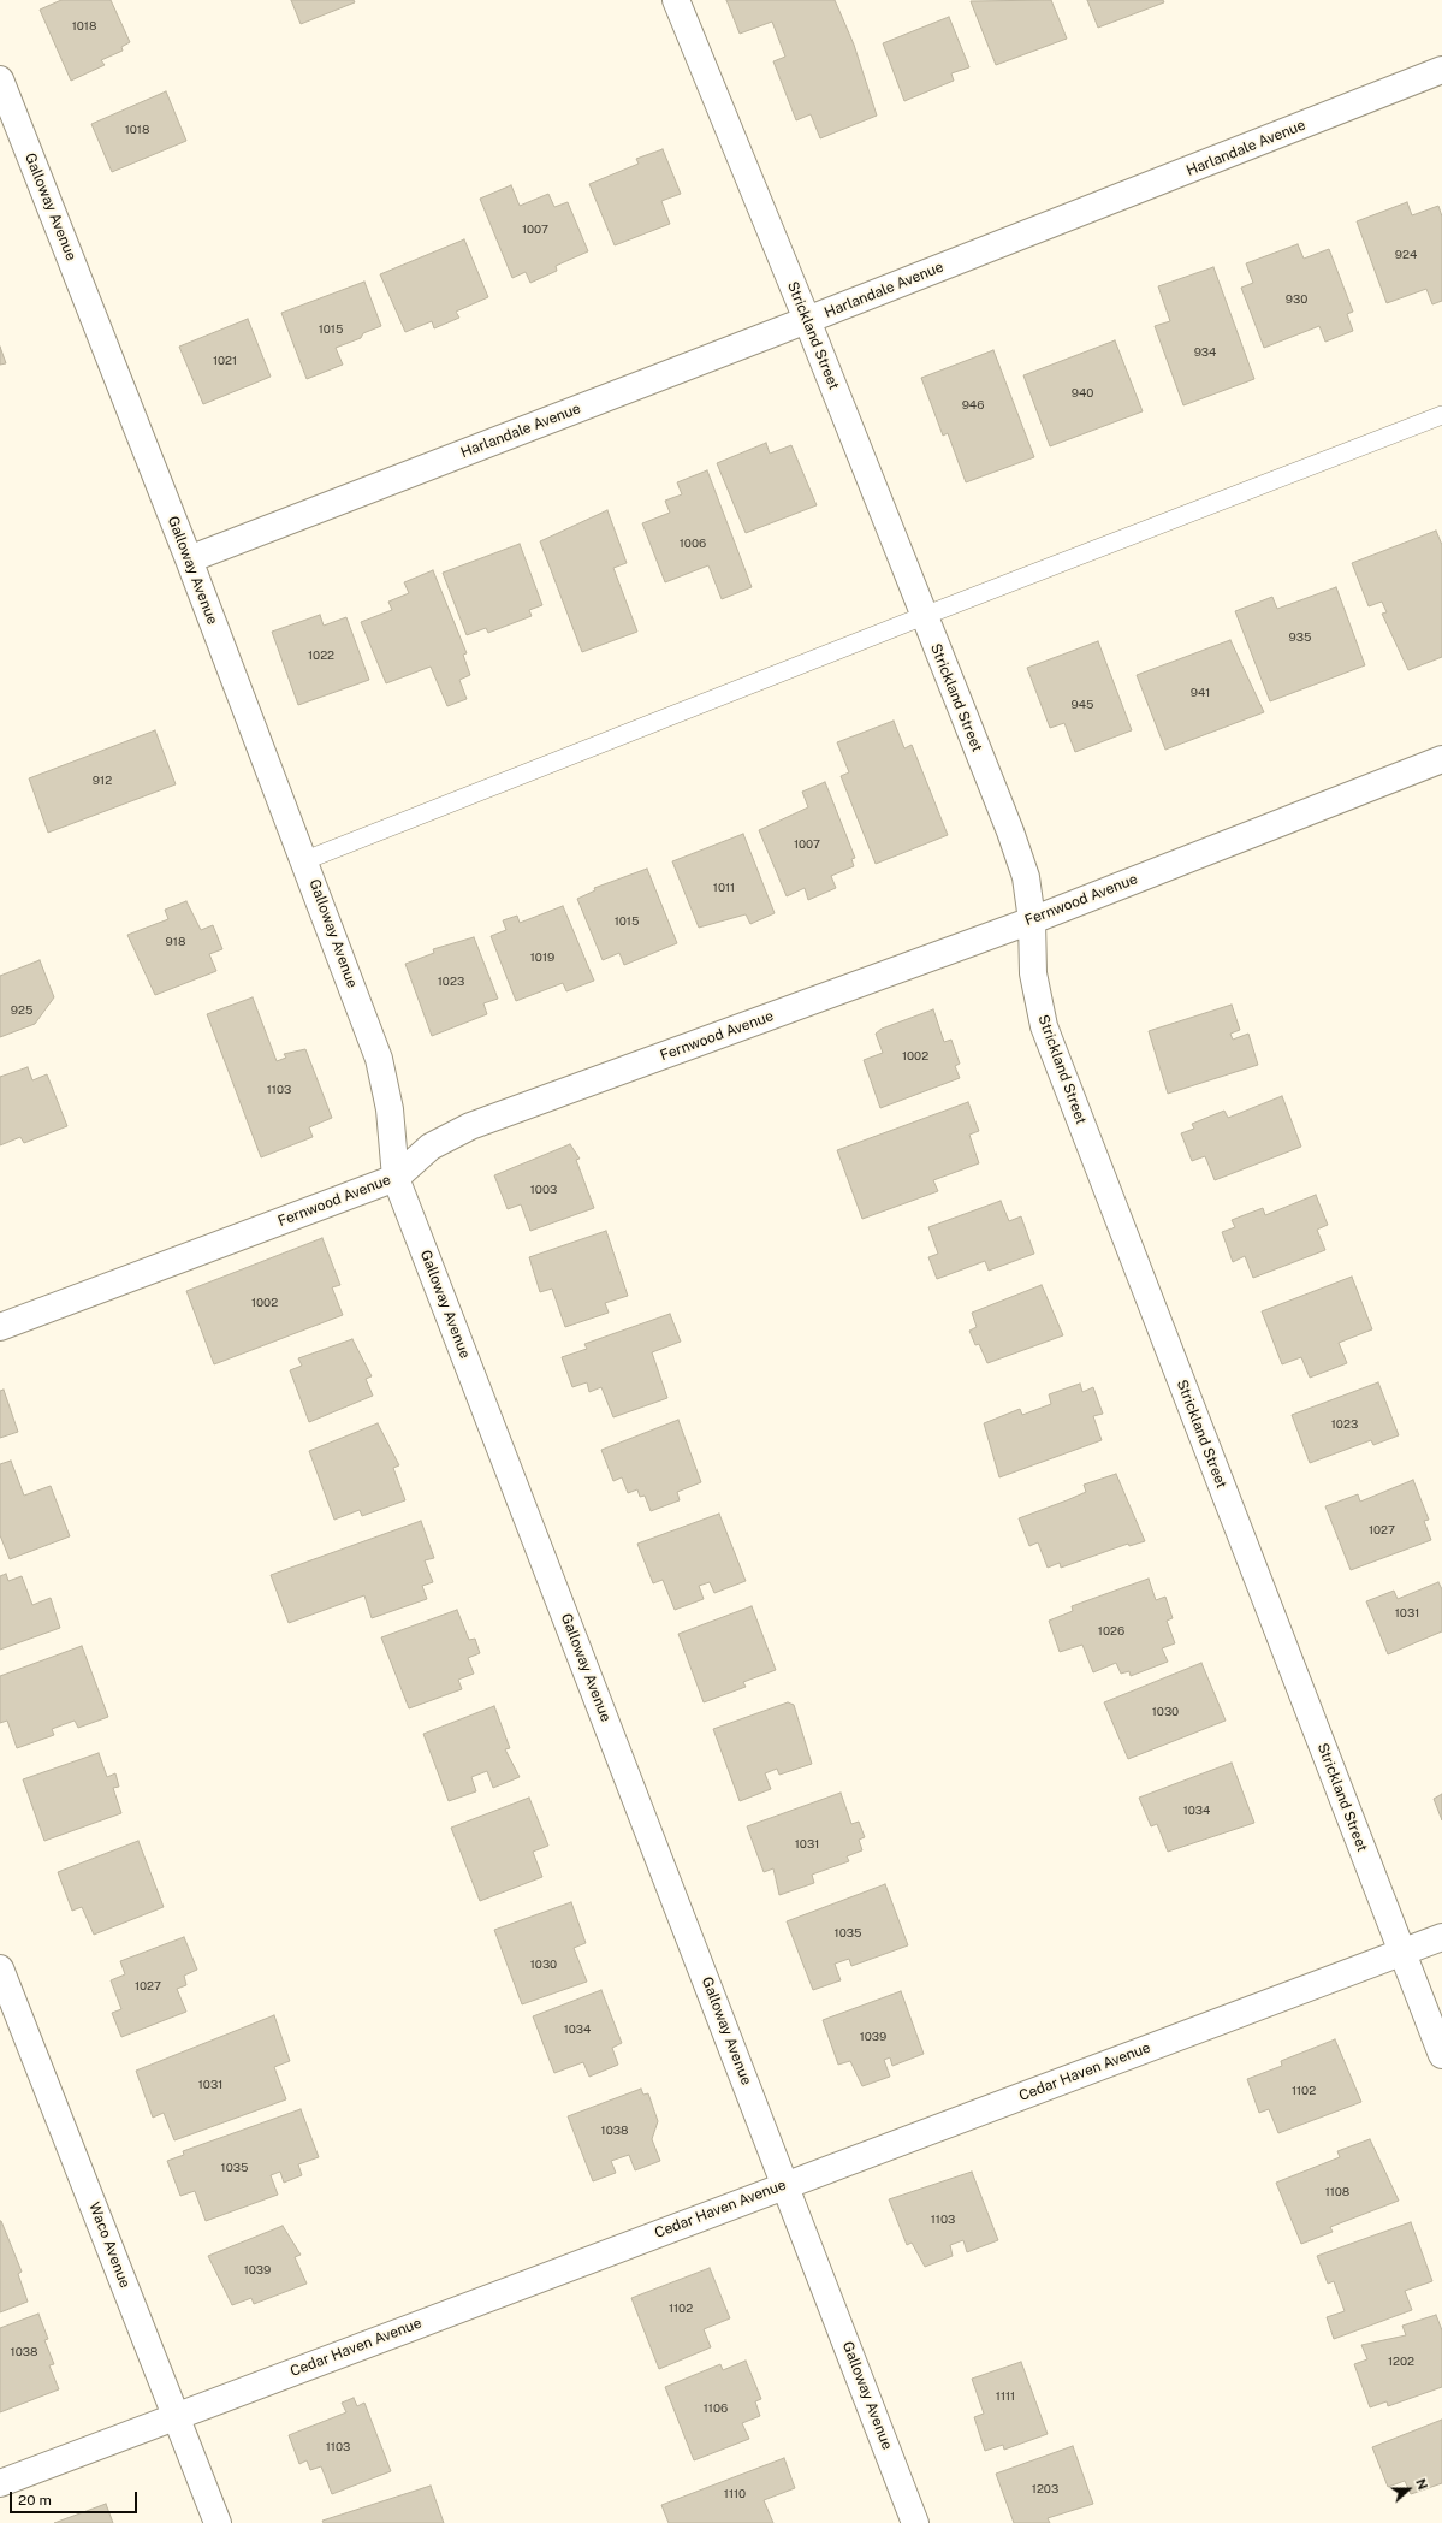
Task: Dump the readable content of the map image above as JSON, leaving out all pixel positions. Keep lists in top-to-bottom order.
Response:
{
  "streets": {
    "street": [
      "Harlandale Avenue",
      "Galloway Avenue",
      "Strickland Street",
      "Fernwood Avenue",
      "Cedar Haven Avenue",
      "Waco Avenue"
    ]
  },
  "crossings": [
    ["Harlandale Avenue", "Galloway Avenue"],
    ["Harlandale Avenue", "Strickland Street"],
    ["Galloway Avenue", "Fernwood Avenue"],
    ["Galloway Avenue", "Cedar Haven Avenue"],
    ["Strickland Street", "Fernwood Avenue"],
    ["Strickland Street", "Cedar Haven Avenue"],
    ["Cedar Haven Avenue", "Waco Avenue"]
  ],
  "house_numbers": [
    "1018",
    "1018",
    "1007",
    "924",
    "930",
    "1015",
    "934",
    "1021",
    "940",
    "946",
    "1006",
    "935",
    "1022",
    "941",
    "945",
    "912",
    "1007",
    "1011",
    "1015",
    "918",
    "1019",
    "1023",
    "925",
    "1002",
    "1103",
    "1003",
    "1002",
    "1023",
    "1027",
    "1031",
    "1026",
    "1030",
    "1034",
    "1031",
    "1035",
    "1030",
    "1027",
    "1034",
    "1039",
    "1031",
    "1102",
    "1038",
    "1035",
    "1108",
    "1103",
    "1039",
    "1102",
    "1038",
    "1202",
    "1111",
    "1106",
    "1103",
    "1203",
    "1110"
  ],
  "scale_bar": "20 m",
  "north": "right"
}
